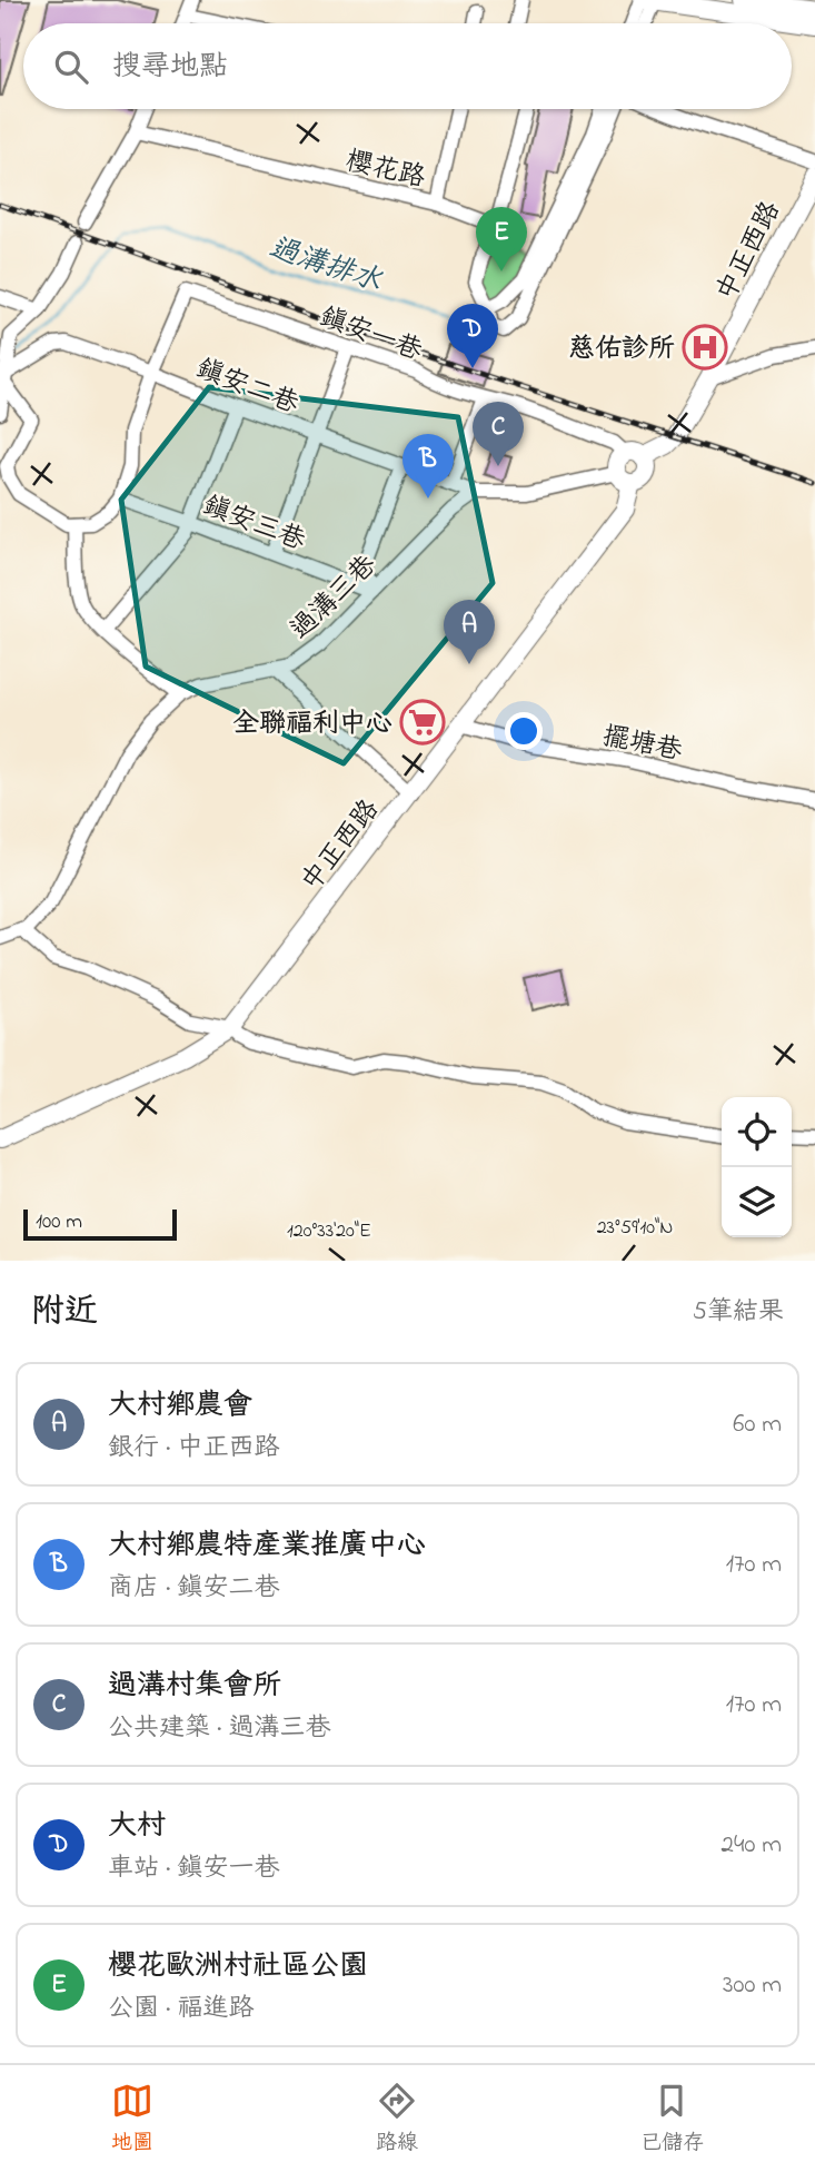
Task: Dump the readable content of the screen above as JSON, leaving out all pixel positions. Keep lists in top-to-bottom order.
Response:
{
  "streets": {
    "main road": ["中正西路"],
    "street": [
      "櫻花路",
      "鎮安一巷",
      "鎮安二巷",
      "鎮安三巷",
      "過溝三巷",
      "擺塘巷"
    ]
  },
  "crossings": [
    ["中正西路", "鎮安一巷"],
    ["中正西路", "擺塘巷"],
    ["鎮安一巷", "鎮安二巷"],
    ["鎮安二巷", "過溝三巷"],
    ["鎮安三巷", "過溝三巷"]
  ],
  "water": ["過溝排水"],
  "places": {
    "hospital": ["慈佑診所"],
    "supermarket": ["全聯福利中心"]
  },
  "scale_bar": "100 m",
  "page": {
    "search": "搜尋地點",
    "pins": [
      "E",
      "D",
      "C",
      "B",
      "A"
    ],
    "scale": "100 m",
    "heading": ["附近", "5筆結果"],
    "list": [
      {
        "mark": "A",
        "name": "大村鄉農會",
        "note": "銀行 · 中正西路",
        "value": "60 m"
      },
      {
        "mark": "B",
        "name": "大村鄉農特產業推廣中心",
        "note": "商店 · 鎮安二巷",
        "value": "170 m"
      },
      {
        "mark": "C",
        "name": "過溝村集會所",
        "note": "公共建築 · 過溝三巷",
        "value": "170 m"
      },
      {
        "mark": "D",
        "name": "大村",
        "note": "車站 · 鎮安一巷",
        "value": "240 m"
      },
      {
        "mark": "E",
        "name": "櫻花歐洲村社區公園",
        "note": "公園 · 福進路",
        "value": "300 m"
      }
    ],
    "nav": ["地圖", "路線", "已儲存"]
  },
  "coordinates": ["23°59'10\"N", "120°33'20\"E"]
}
